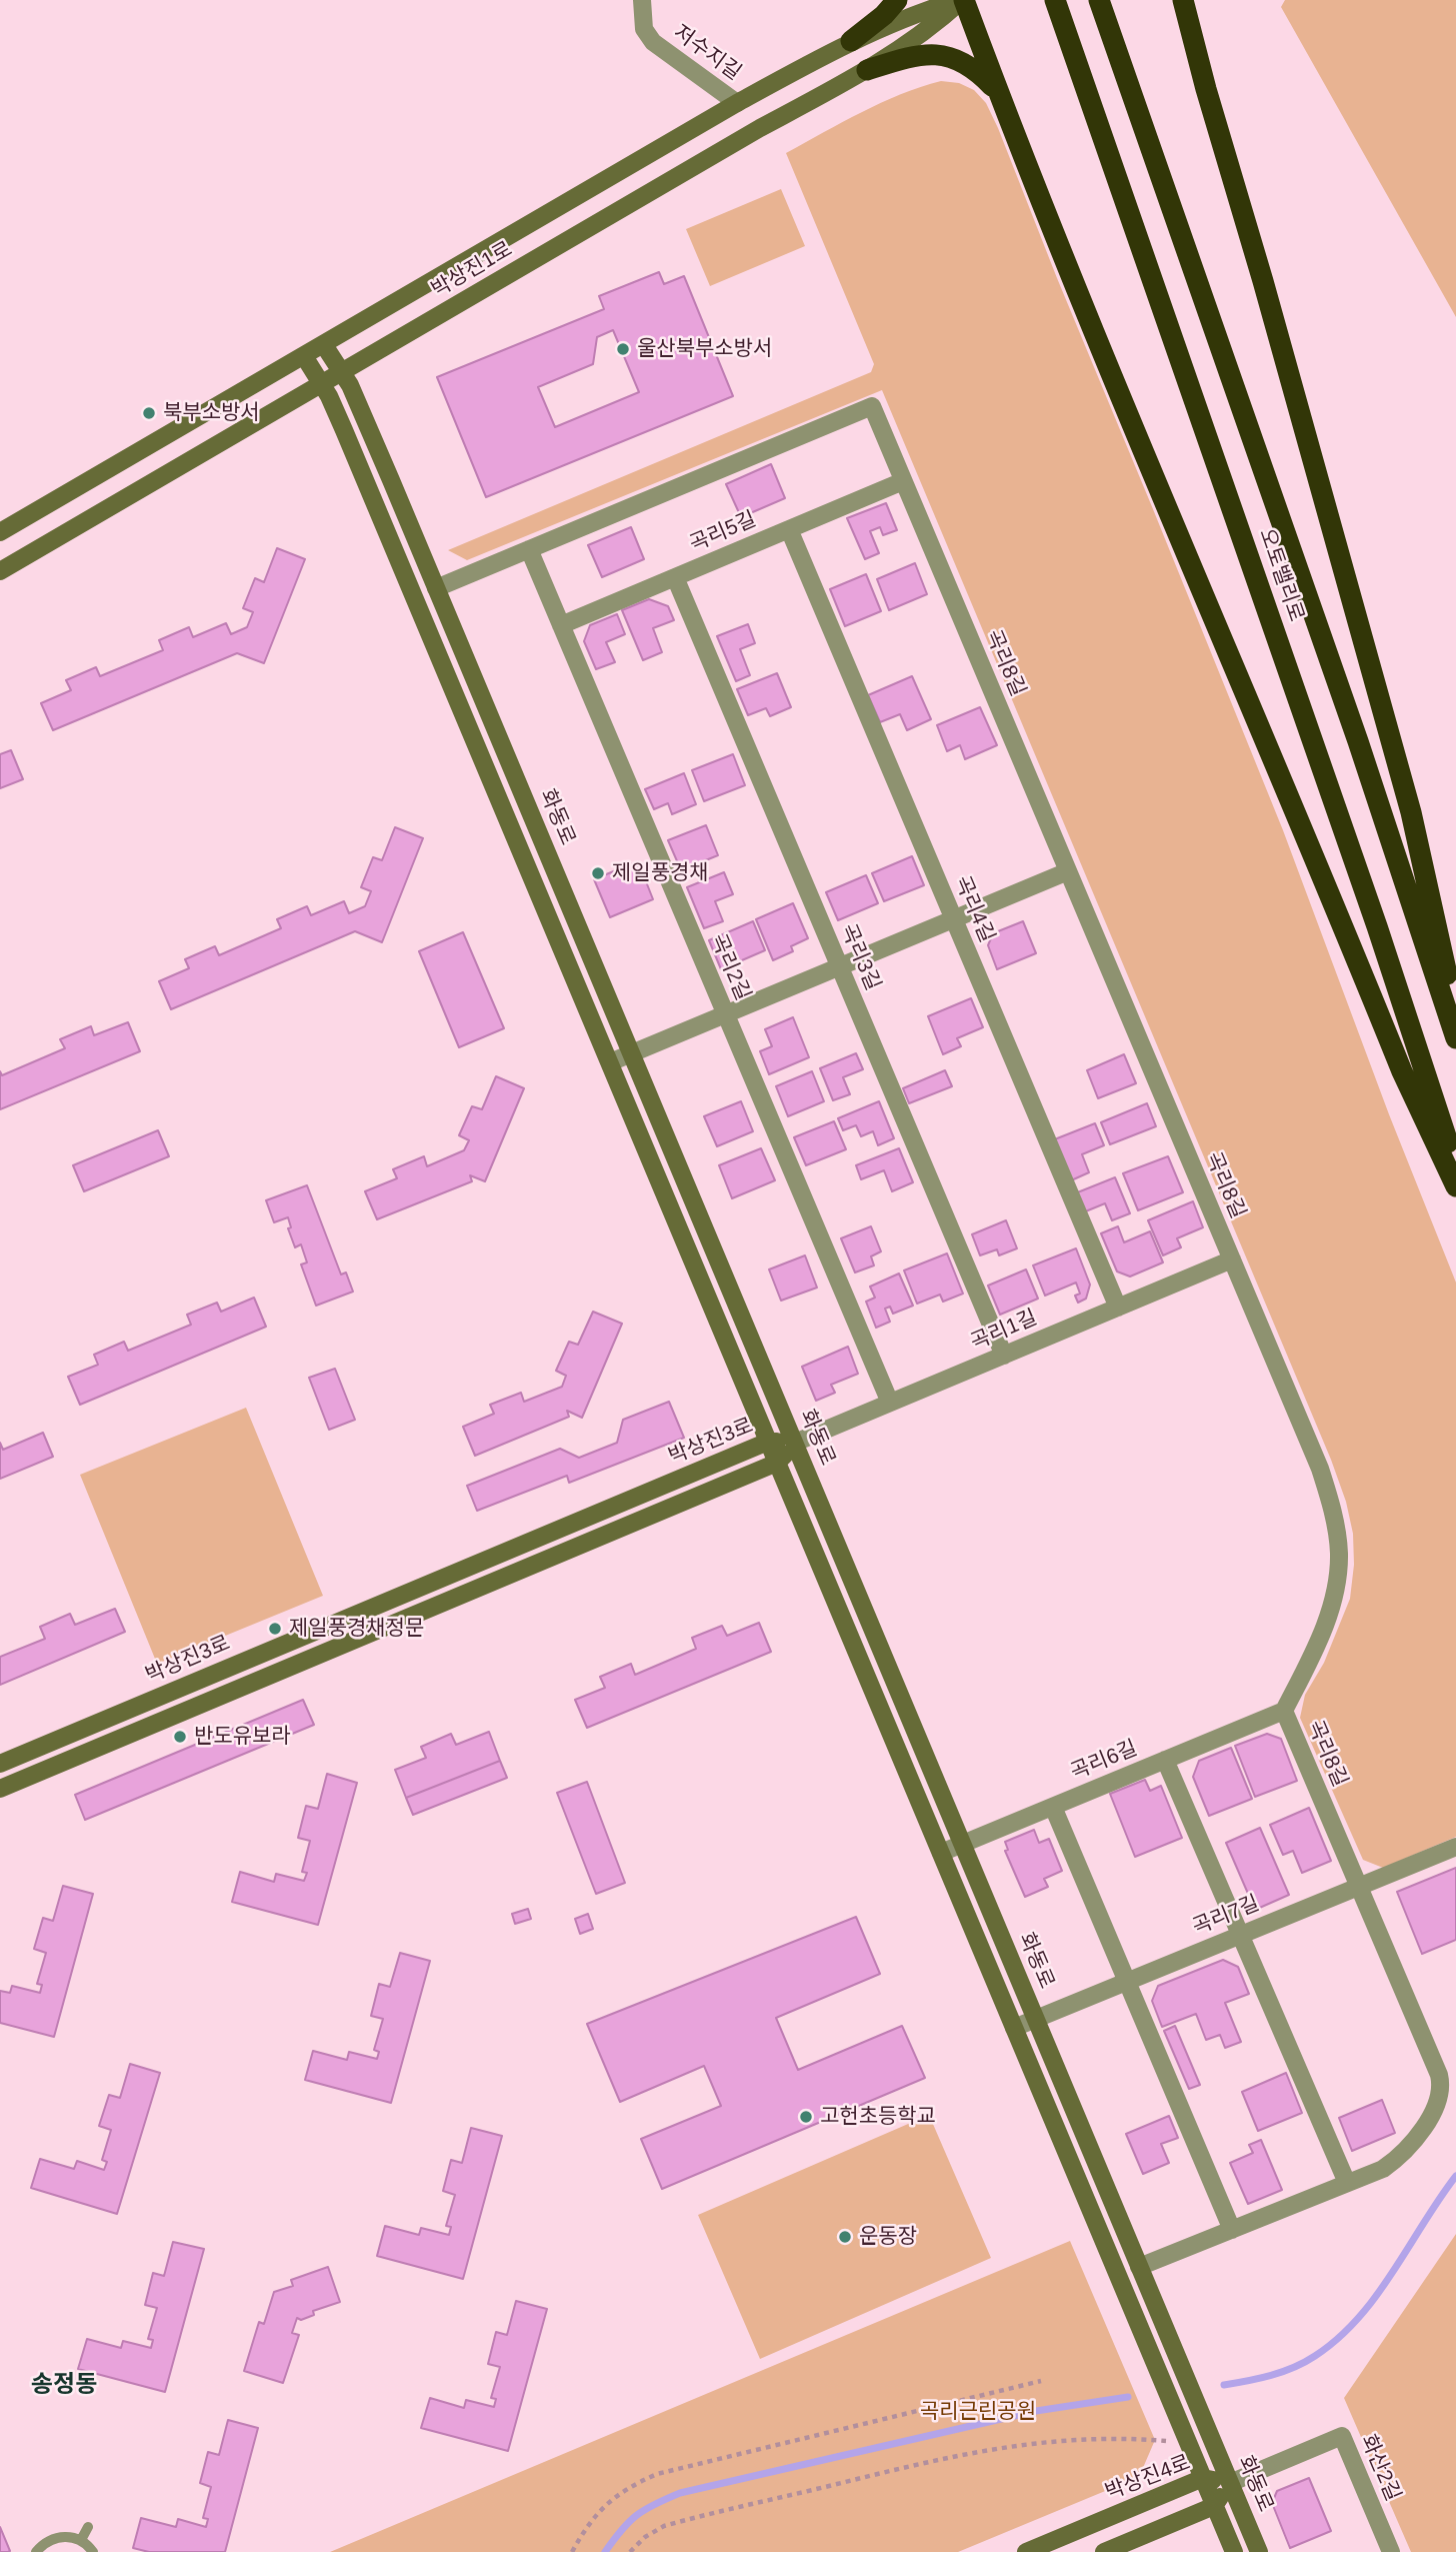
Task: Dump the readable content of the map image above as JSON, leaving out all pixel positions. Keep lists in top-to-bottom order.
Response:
{
  "streets": {
    "highway": ["오토밸리로"],
    "street": [
      "저수지길",
      "박상진1로",
      "곡리5길",
      "곡리8길",
      "화동로",
      "곡리4길",
      "곡리3길",
      "곡리2길",
      "곡리1길",
      "박상진3로",
      "곡리6길",
      "곡리7길",
      "화산2길",
      "박상진4로"
    ]
  },
  "crossings": [
    ["저수지길", "박상진1로"],
    ["박상진1로", "화동로"],
    ["곡리5길", "곡리8길"],
    ["곡리5길", "곡리4길"],
    ["곡리5길", "곡리3길"],
    ["곡리5길", "곡리2길"],
    ["곡리8길", "화동로"],
    ["곡리8길", "곡리2길"],
    ["곡리8길", "곡리1길"],
    ["곡리8길", "곡리6길"],
    ["곡리8길", "곡리7길"],
    ["화동로", "곡리1길"],
    ["화동로", "박상진3로"],
    ["화동로", "곡리6길"],
    ["화동로", "곡리7길"],
    ["화동로", "화산2길"],
    ["화동로", "박상진4로"],
    ["곡리4길", "곡리1길"],
    ["곡리3길", "곡리1길"],
    ["곡리2길", "곡리1길"],
    ["곡리1길", "박상진3로"],
    ["화산2길", "박상진4로"]
  ],
  "districts": ["송정동"],
  "parks": ["곡리근린공원"],
  "places": [
    "울산북부소방서",
    "북부소방서",
    "제일풍경채",
    "제일풍경채정문",
    "반도유보라",
    "고헌초등학교",
    "운동장"
  ]
}
